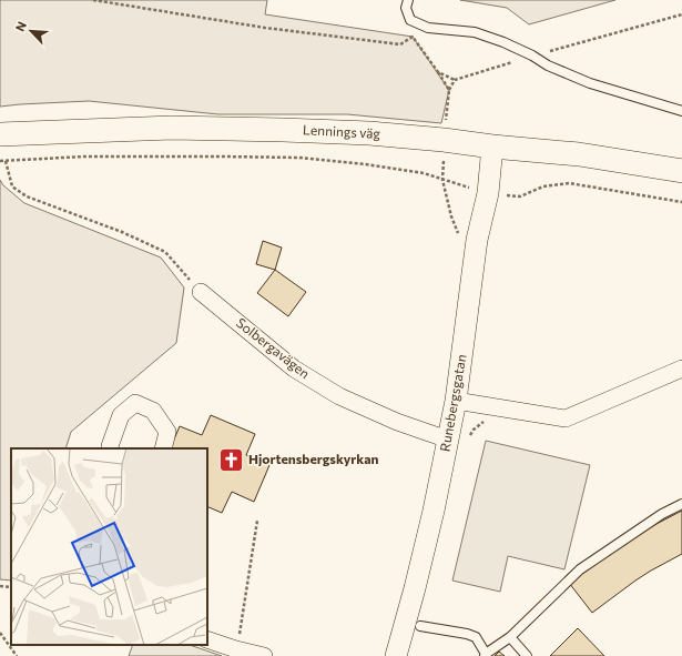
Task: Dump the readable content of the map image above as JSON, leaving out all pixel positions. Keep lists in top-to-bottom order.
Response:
{
  "streets": {
    "main road": ["Lennings väg"],
    "street": ["Solbergavägen", "Runebergsgatan"]
  },
  "crossings": [
    ["Lennings väg", "Runebergsgatan"],
    ["Solbergavägen", "Runebergsgatan"]
  ],
  "places": {
    "church": ["Hjortensbergskyrkan"]
  },
  "north": "top left"
}
